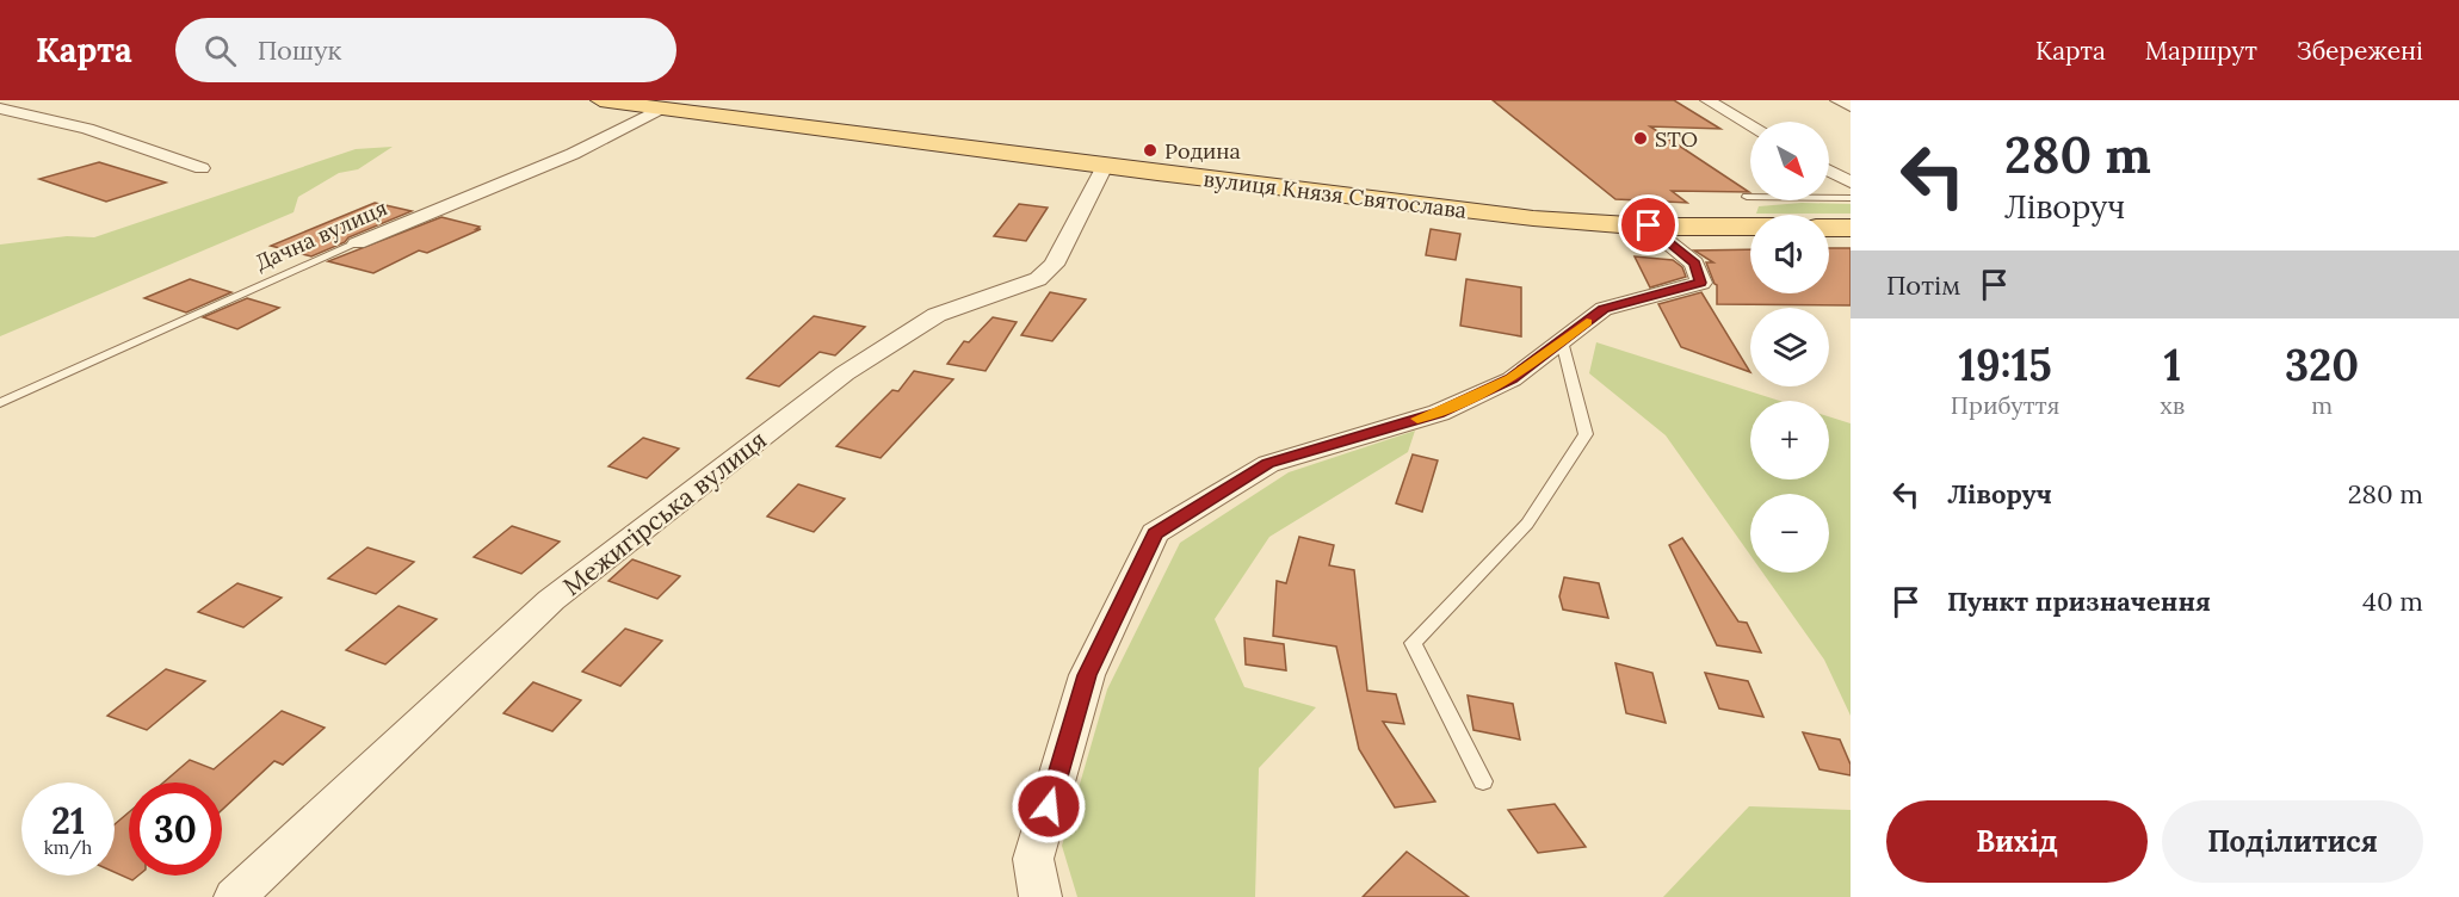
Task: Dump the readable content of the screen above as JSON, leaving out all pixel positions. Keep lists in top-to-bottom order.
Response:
{
  "streets": {
    "main road": ["вулиця Князя Святослава"],
    "street": ["Дачна вулиця", "Межигірська вулиця"]
  },
  "crossings": [
    ["вулиця Князя Святослава", "Дачна вулиця"],
    ["вулиця Князя Святослава", "Межигірська вулиця"]
  ],
  "places": ["STO", "Родина"],
  "north": "bottom right",
  "page": {
    "header": "Карта",
    "search": "Пошук",
    "nav": ["Карта", "Маршрут", "Збережені"],
    "turn": ["280 m", "Ліворуч"],
    "map_buttons": ["+", "−"],
    "then": "Потім",
    "eta": [
      "19:15",
      "Прибуття",
      "1",
      "хв",
      "320",
      "m"
    ],
    "list": [
      {
        "name": "Ліворуч",
        "value": "280 m"
      },
      {
        "name": "Пункт призначення",
        "value": "40 m"
      }
    ],
    "speed": "21 km/h",
    "limit": "30",
    "buttons": ["Вихід", "Поділитися"]
  }
}
